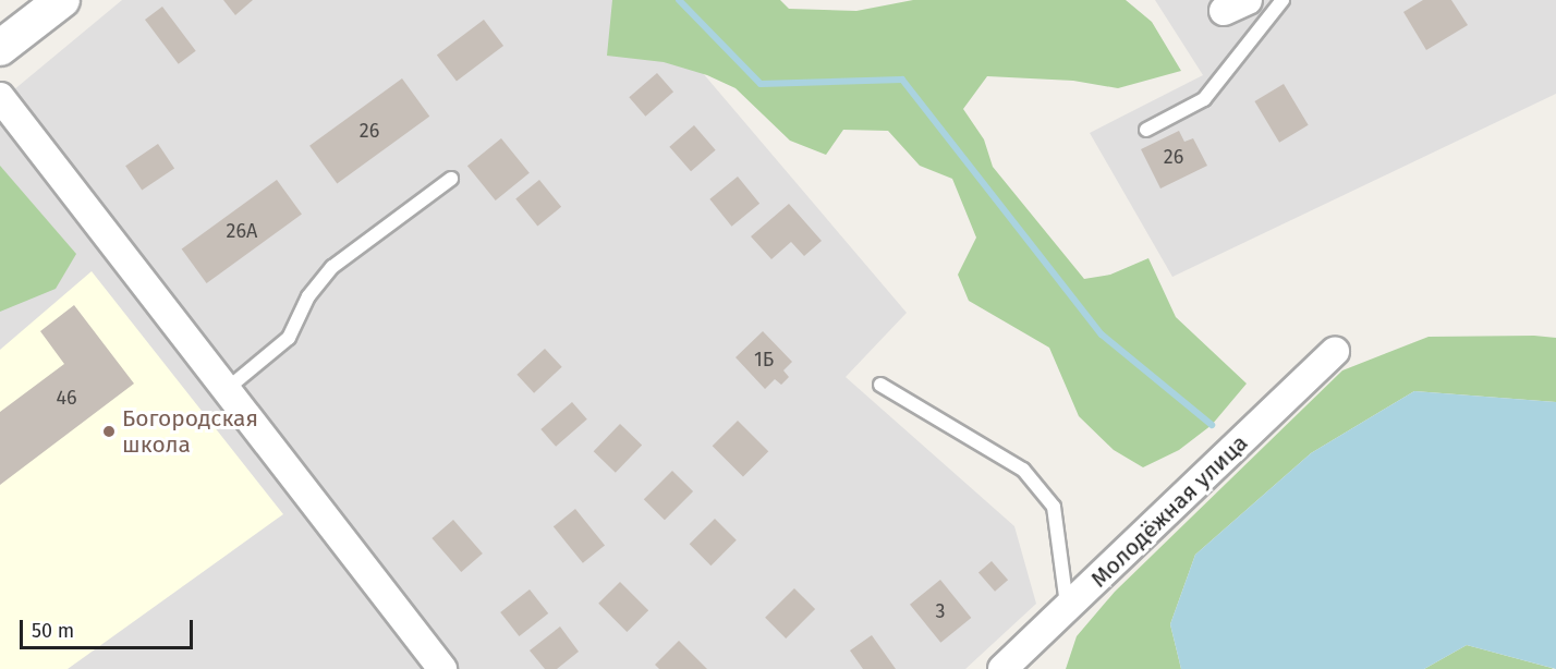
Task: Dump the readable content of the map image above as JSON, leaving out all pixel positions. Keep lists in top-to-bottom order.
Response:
{
  "streets": {
    "street": ["Молодёжная улица"]
  },
  "places": ["Богородская школа"],
  "house_numbers": [
    "26",
    "26",
    "26А",
    "1Б",
    "46",
    "3"
  ],
  "scale_bar": "50 m"
}
